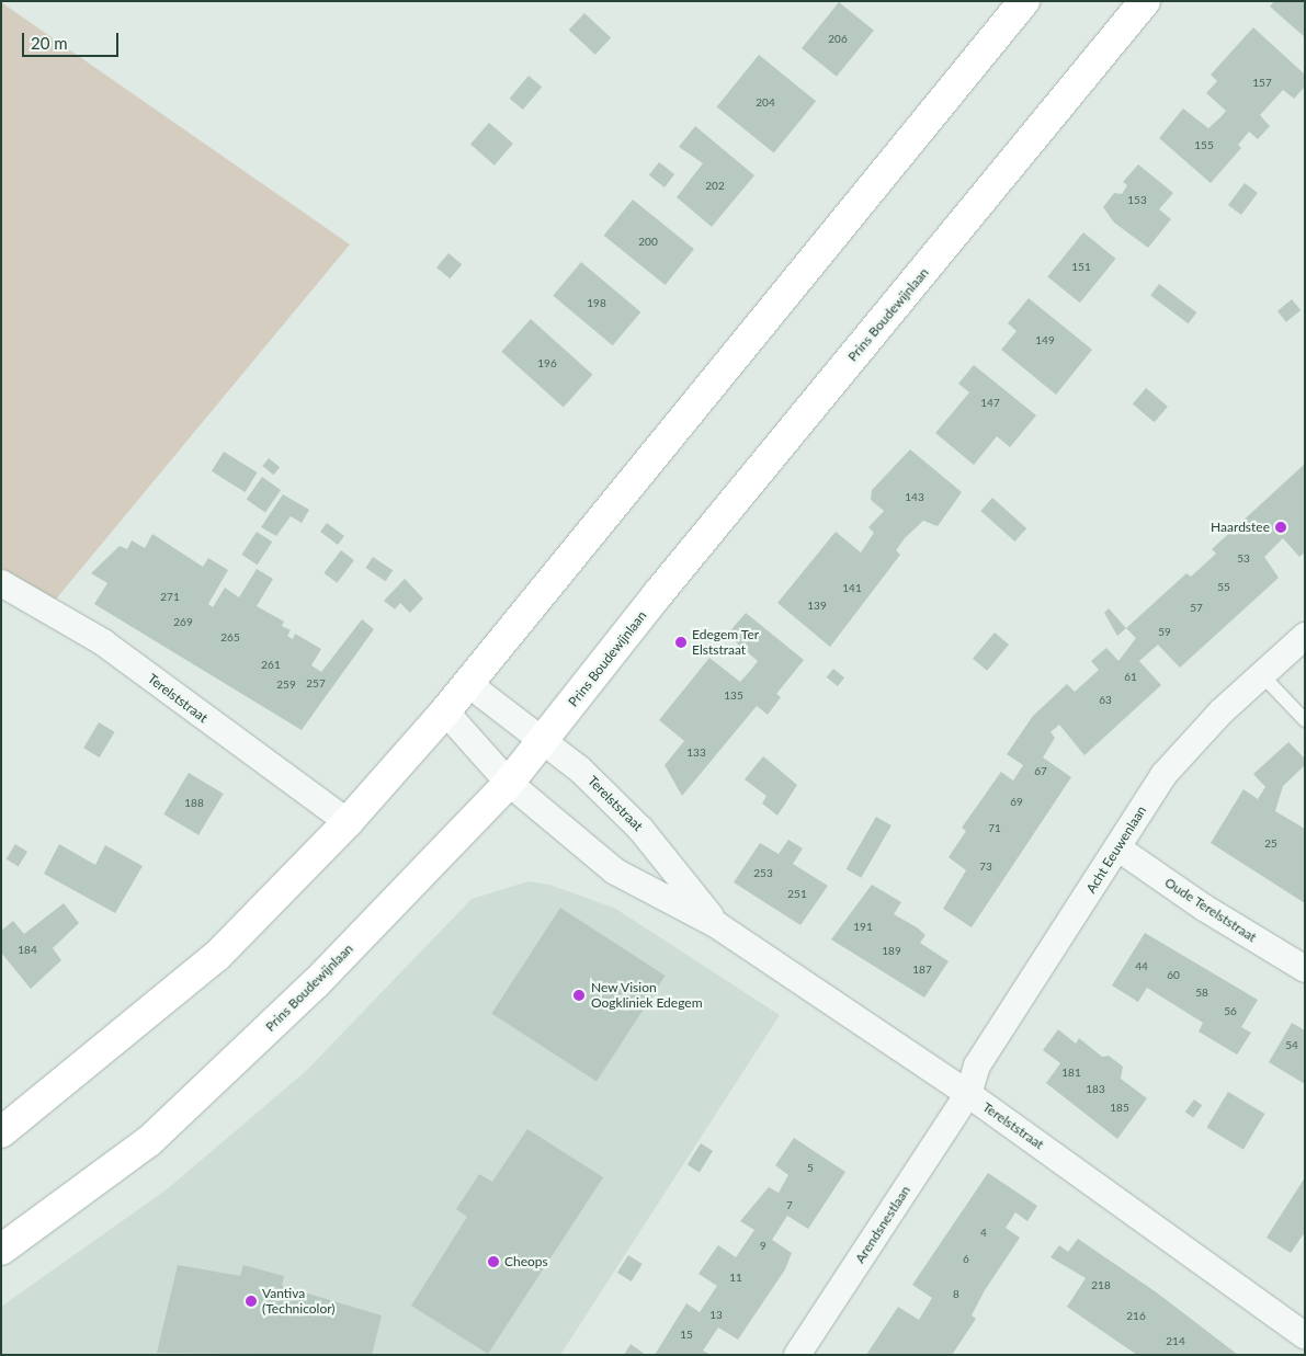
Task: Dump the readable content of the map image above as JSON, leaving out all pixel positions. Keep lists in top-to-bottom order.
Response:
{
  "streets": {
    "main road": ["Prins Boudewijnlaan"],
    "street": [
      "Terelststraat",
      "Acht Eeuwenlaan",
      "Oude Terelststraat",
      "Arendsnestlaan"
    ]
  },
  "crossings": [
    ["Prins Boudewijnlaan", "Terelststraat"],
    ["Terelststraat", "Acht Eeuwenlaan"],
    ["Terelststraat", "Arendsnestlaan"],
    ["Acht Eeuwenlaan", "Oude Terelststraat"],
    ["Acht Eeuwenlaan", "Arendsnestlaan"]
  ],
  "places": [
    "Haardstee",
    "Edegem Ter Elststraat",
    "New Vision Oogkliniek Edegem",
    "Cheops",
    "Vantiva (Technicolor)"
  ],
  "house_numbers": [
    "206",
    "157",
    "204",
    "155",
    "202",
    "153",
    "200",
    "151",
    "198",
    "149",
    "196",
    "147",
    "143",
    "53",
    "55",
    "141",
    "271",
    "139",
    "57",
    "269",
    "59",
    "265",
    "261",
    "61",
    "257",
    "259",
    "135",
    "63",
    "133",
    "67",
    "69",
    "188",
    "71",
    "25",
    "73",
    "253",
    "251",
    "191",
    "184",
    "189",
    "44",
    "187",
    "60",
    "58",
    "56",
    "54",
    "181",
    "183",
    "185",
    "5",
    "7",
    "4",
    "9",
    "6",
    "11",
    "218",
    "8",
    "13",
    "216",
    "15",
    "214"
  ],
  "scale_bar": "20 m"
}
